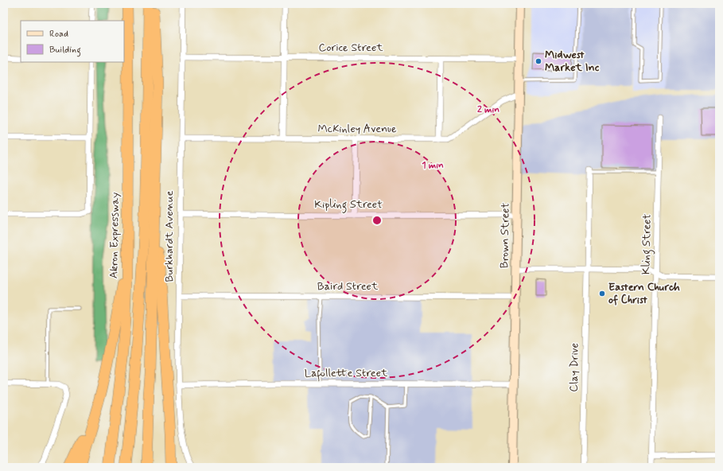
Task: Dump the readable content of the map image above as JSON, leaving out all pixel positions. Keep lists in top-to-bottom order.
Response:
{
  "streets": {
    "highway": ["Akron Expressway"],
    "main road": ["Brown Street"],
    "street": [
      "Corice Street",
      "McKinley Avenue",
      "Kipling Street",
      "Burkhardt Avenue",
      "Kling Street",
      "Baird Street",
      "Clay Drive",
      "Lafollette Street"
    ]
  },
  "crossings": [
    ["Corice Street", "Brown Street"],
    ["Corice Street", "Burkhardt Avenue"],
    ["McKinley Avenue", "Brown Street"],
    ["McKinley Avenue", "Burkhardt Avenue"],
    ["Kipling Street", "Brown Street"],
    ["Kipling Street", "Burkhardt Avenue"],
    ["Brown Street", "Baird Street"],
    ["Brown Street", "Lafollette Street"],
    ["Burkhardt Avenue", "Baird Street"],
    ["Burkhardt Avenue", "Lafollette Street"]
  ],
  "places": ["Midwest Market Inc", "Eastern Church of Christ"],
  "legend": ["Road", "Building"],
  "rings": ["2 min", "1 min"]
}
